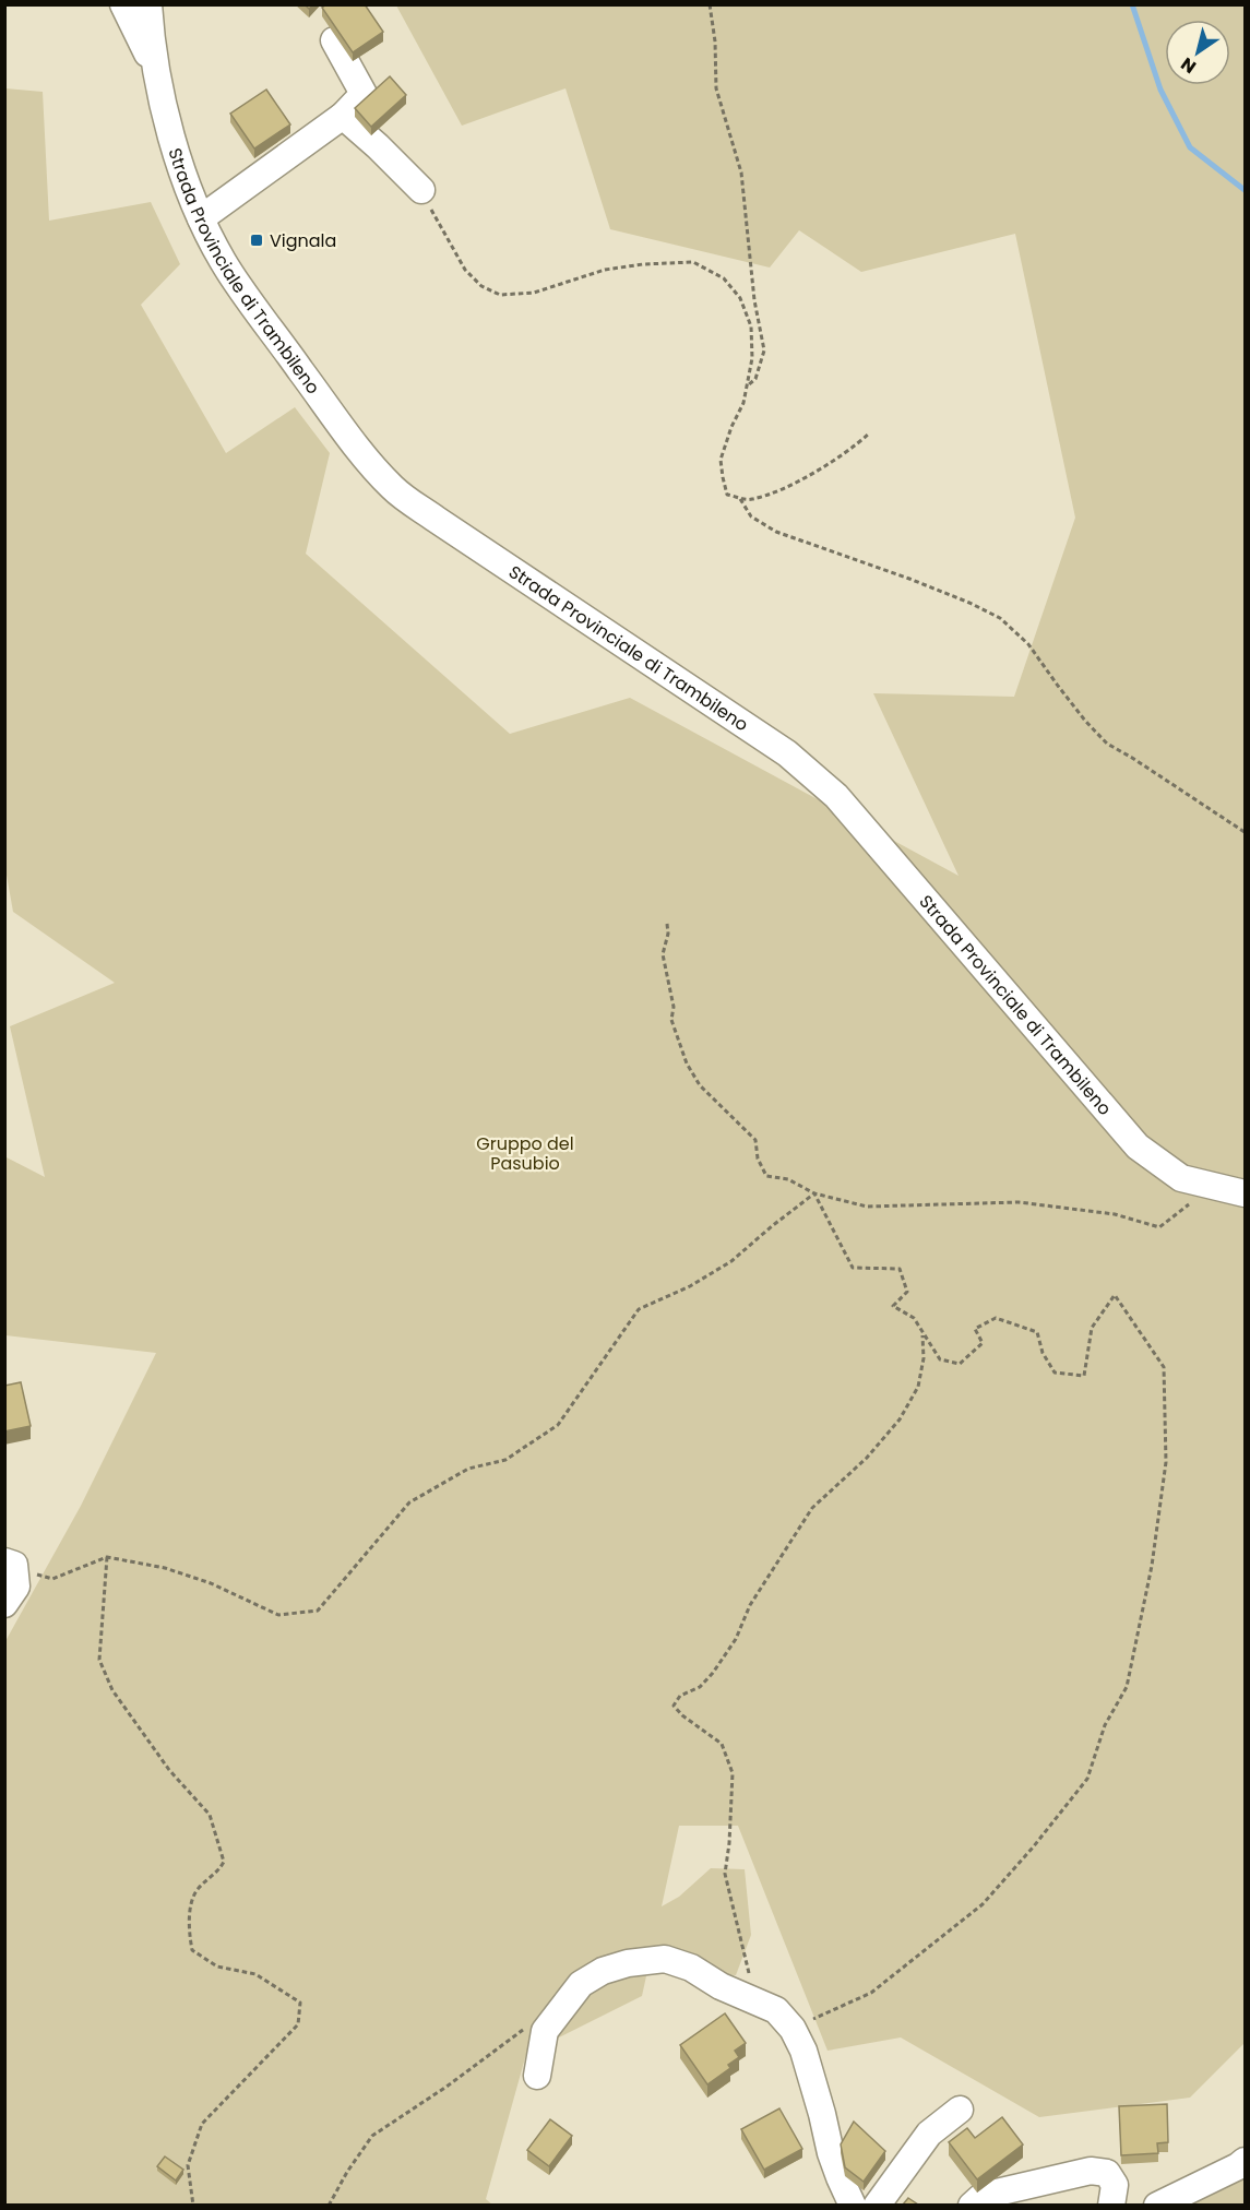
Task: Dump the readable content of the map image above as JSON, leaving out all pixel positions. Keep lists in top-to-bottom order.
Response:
{
  "streets": {
    "street": ["Strada Provinciale di Trambileno"]
  },
  "parks": ["Gruppo del Pasubio"],
  "places": {
    "transit": ["Vignala"]
  },
  "north": "bottom left"
}
